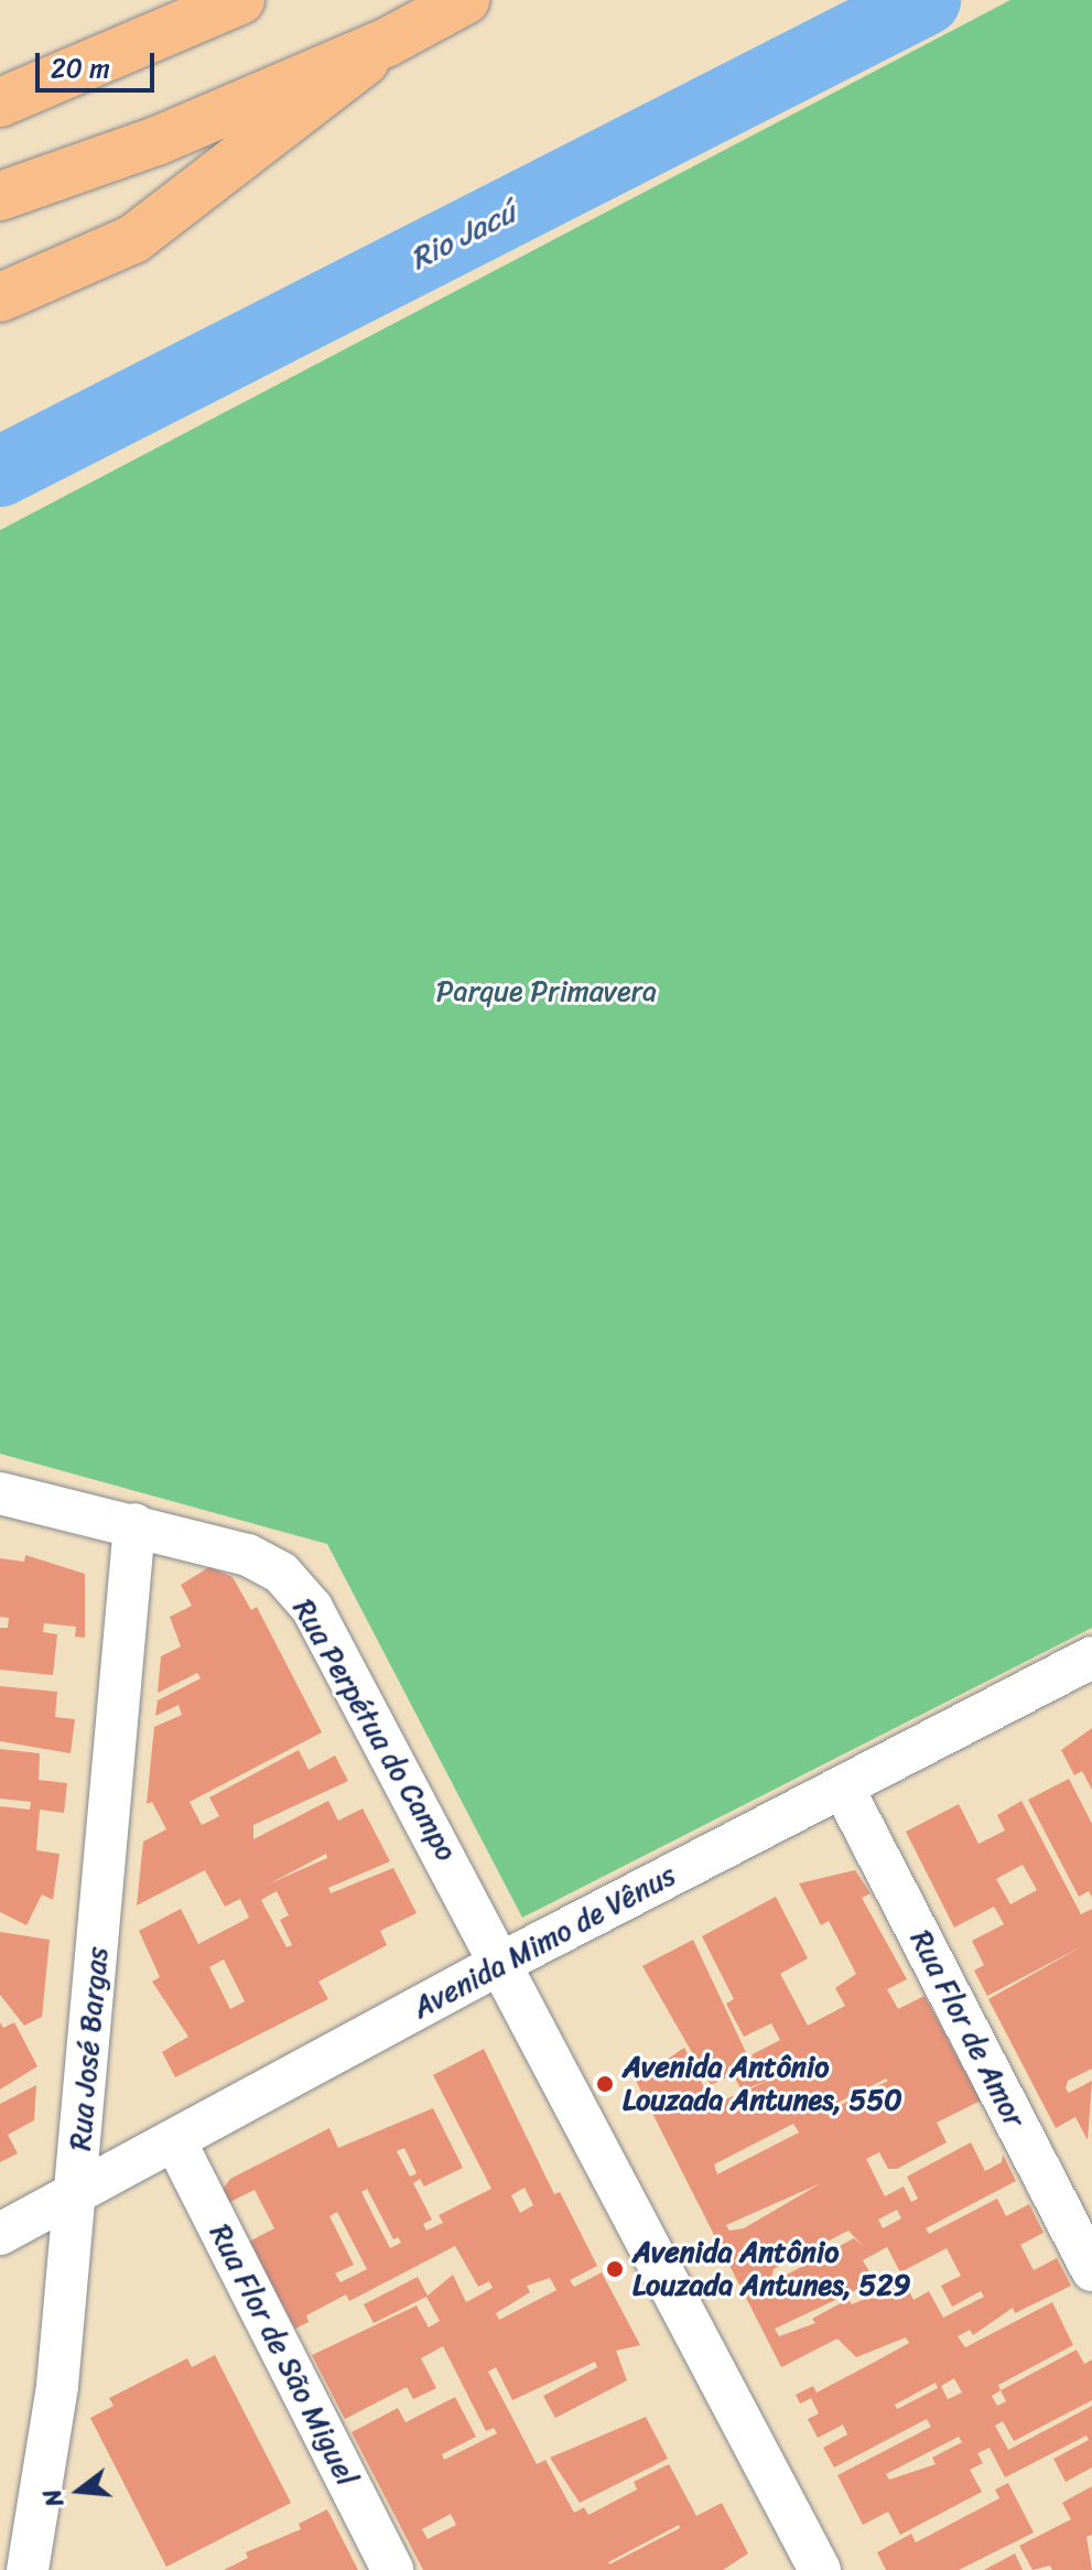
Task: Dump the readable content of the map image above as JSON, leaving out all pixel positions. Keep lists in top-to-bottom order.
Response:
{
  "streets": {
    "street": [
      "Rua Perpétua do Campo",
      "Avenida Mimo de Vênus",
      "Rua Flor de Amor",
      "Rua José Bargas",
      "Rua Flor de São Miguel"
    ]
  },
  "crossings": [
    ["Rua Perpétua do Campo", "Avenida Mimo de Vênus"],
    ["Rua Perpétua do Campo", "Rua José Bargas"],
    ["Avenida Mimo de Vênus", "Rua Flor de Amor"],
    ["Avenida Mimo de Vênus", "Rua José Bargas"],
    ["Avenida Mimo de Vênus", "Rua Flor de São Miguel"]
  ],
  "water": ["Rio Jacú"],
  "parks": ["Parque Primavera"],
  "places": ["Avenida Antônio Louzada Antunes, 550", "Avenida Antônio Louzada Antunes, 529"],
  "scale_bar": "20 m",
  "north": "left"
}
